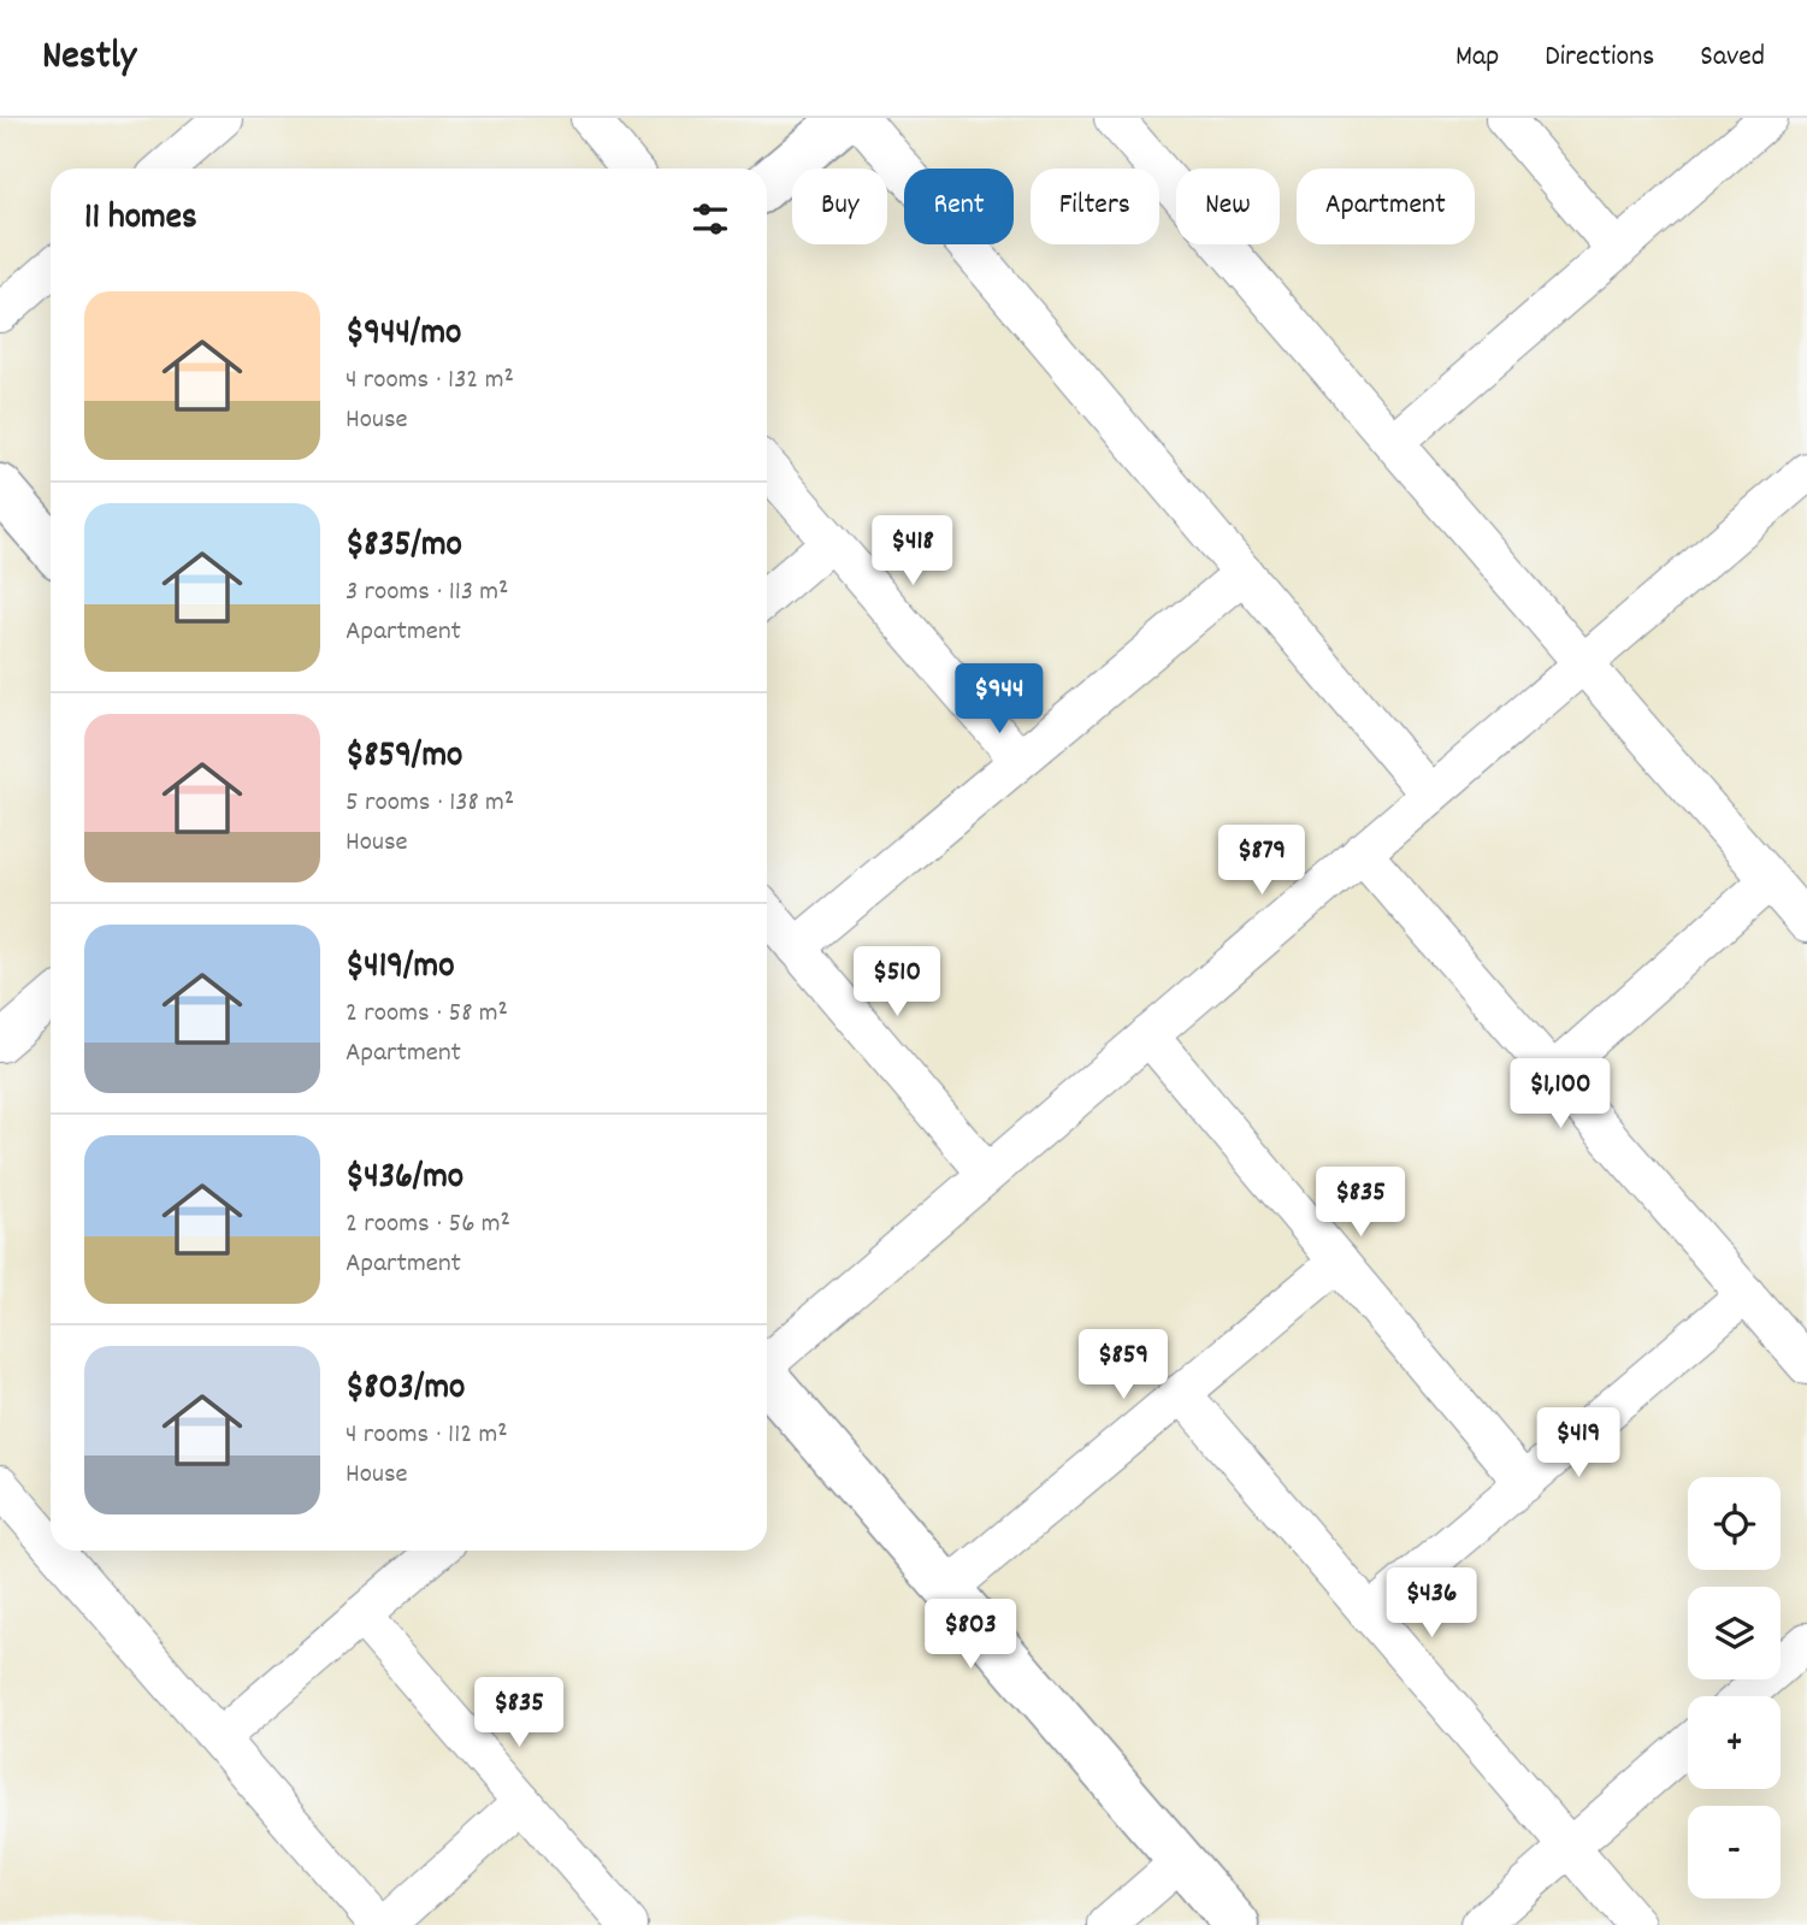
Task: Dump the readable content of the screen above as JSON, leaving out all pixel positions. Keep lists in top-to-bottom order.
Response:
{
  "page": {
    "header": "Nestly",
    "nav": ["Map", "Directions", "Saved"],
    "chip": [
      "Buy",
      "Rent",
      "Filters",
      "New",
      "Apartment"
    ],
    "heading": "11 homes",
    "list": [
      {
        "name": "$944/mo",
        "note": "4 rooms · 132 m² · House"
      },
      {
        "name": "$835/mo",
        "note": "3 rooms · 113 m² · Apartment"
      },
      {
        "name": "$859/mo",
        "note": "5 rooms · 138 m² · House"
      },
      {
        "name": "$419/mo",
        "note": "2 rooms · 58 m² · Apartment"
      },
      {
        "name": "$436/mo",
        "note": "2 rooms · 56 m² · Apartment"
      },
      {
        "name": "$803/mo",
        "note": "4 rooms · 112 m² · House"
      }
    ],
    "price": [
      "$418",
      "$944",
      "$879",
      "$510",
      "$1,100",
      "$835",
      "$859",
      "$419",
      "$436",
      "$803",
      "$835"
    ],
    "map_buttons": ["+", "−"]
  }
}
